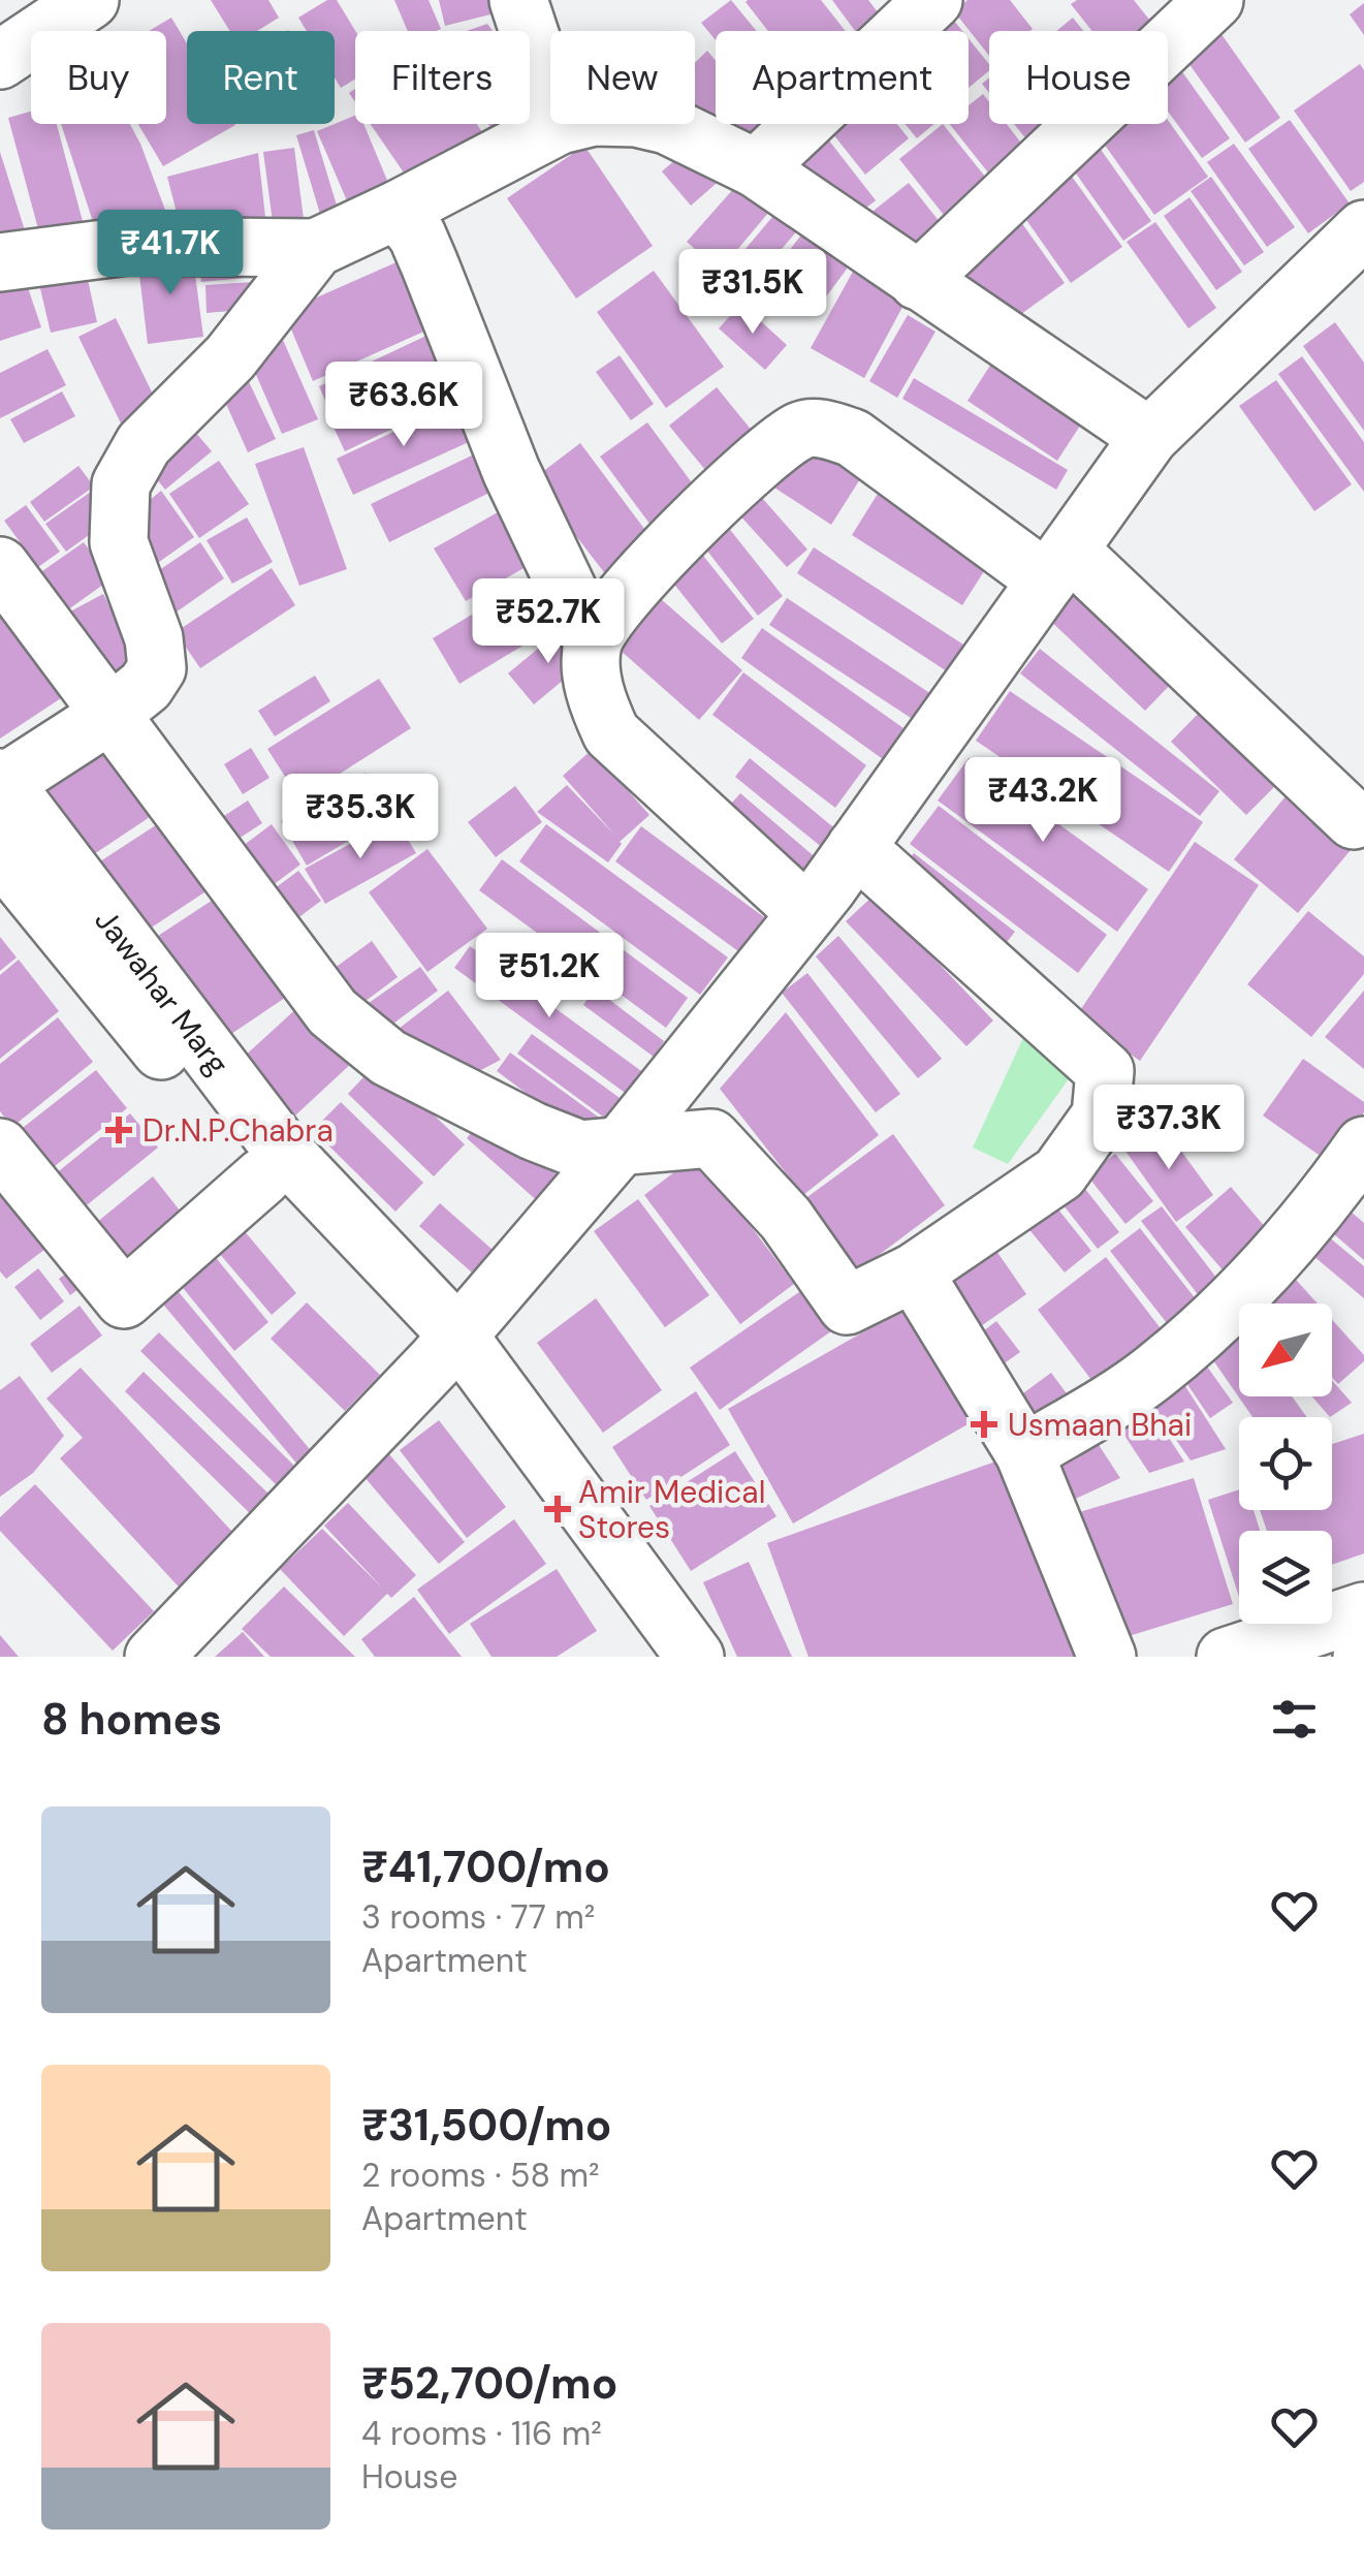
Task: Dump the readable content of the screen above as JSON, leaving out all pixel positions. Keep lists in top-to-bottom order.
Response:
{
  "streets": {
    "street": ["Jawahar Marg"]
  },
  "places": {
    "health": ["Dr.N.P.Chabra", "Usmaan Bhai", "Amir Medical Stores"]
  },
  "north": "bottom left",
  "page": {
    "chip": [
      "Buy",
      "Rent",
      "Filters",
      "New",
      "Apartment",
      "House"
    ],
    "price": [
      "₹41.7K",
      "₹31.5K",
      "₹63.6K",
      "₹52.7K",
      "₹43.2K",
      "₹35.3K",
      "₹51.2K",
      "₹37.3K"
    ],
    "heading": "8 homes",
    "list": [
      {
        "name": "₹41,700/mo",
        "note": "3 rooms · 77 m² · Apartment"
      },
      {
        "name": "₹31,500/mo",
        "note": "2 rooms · 58 m² · Apartment"
      },
      {
        "name": "₹52,700/mo",
        "note": "4 rooms · 116 m² · House"
      }
    ]
  }
}
